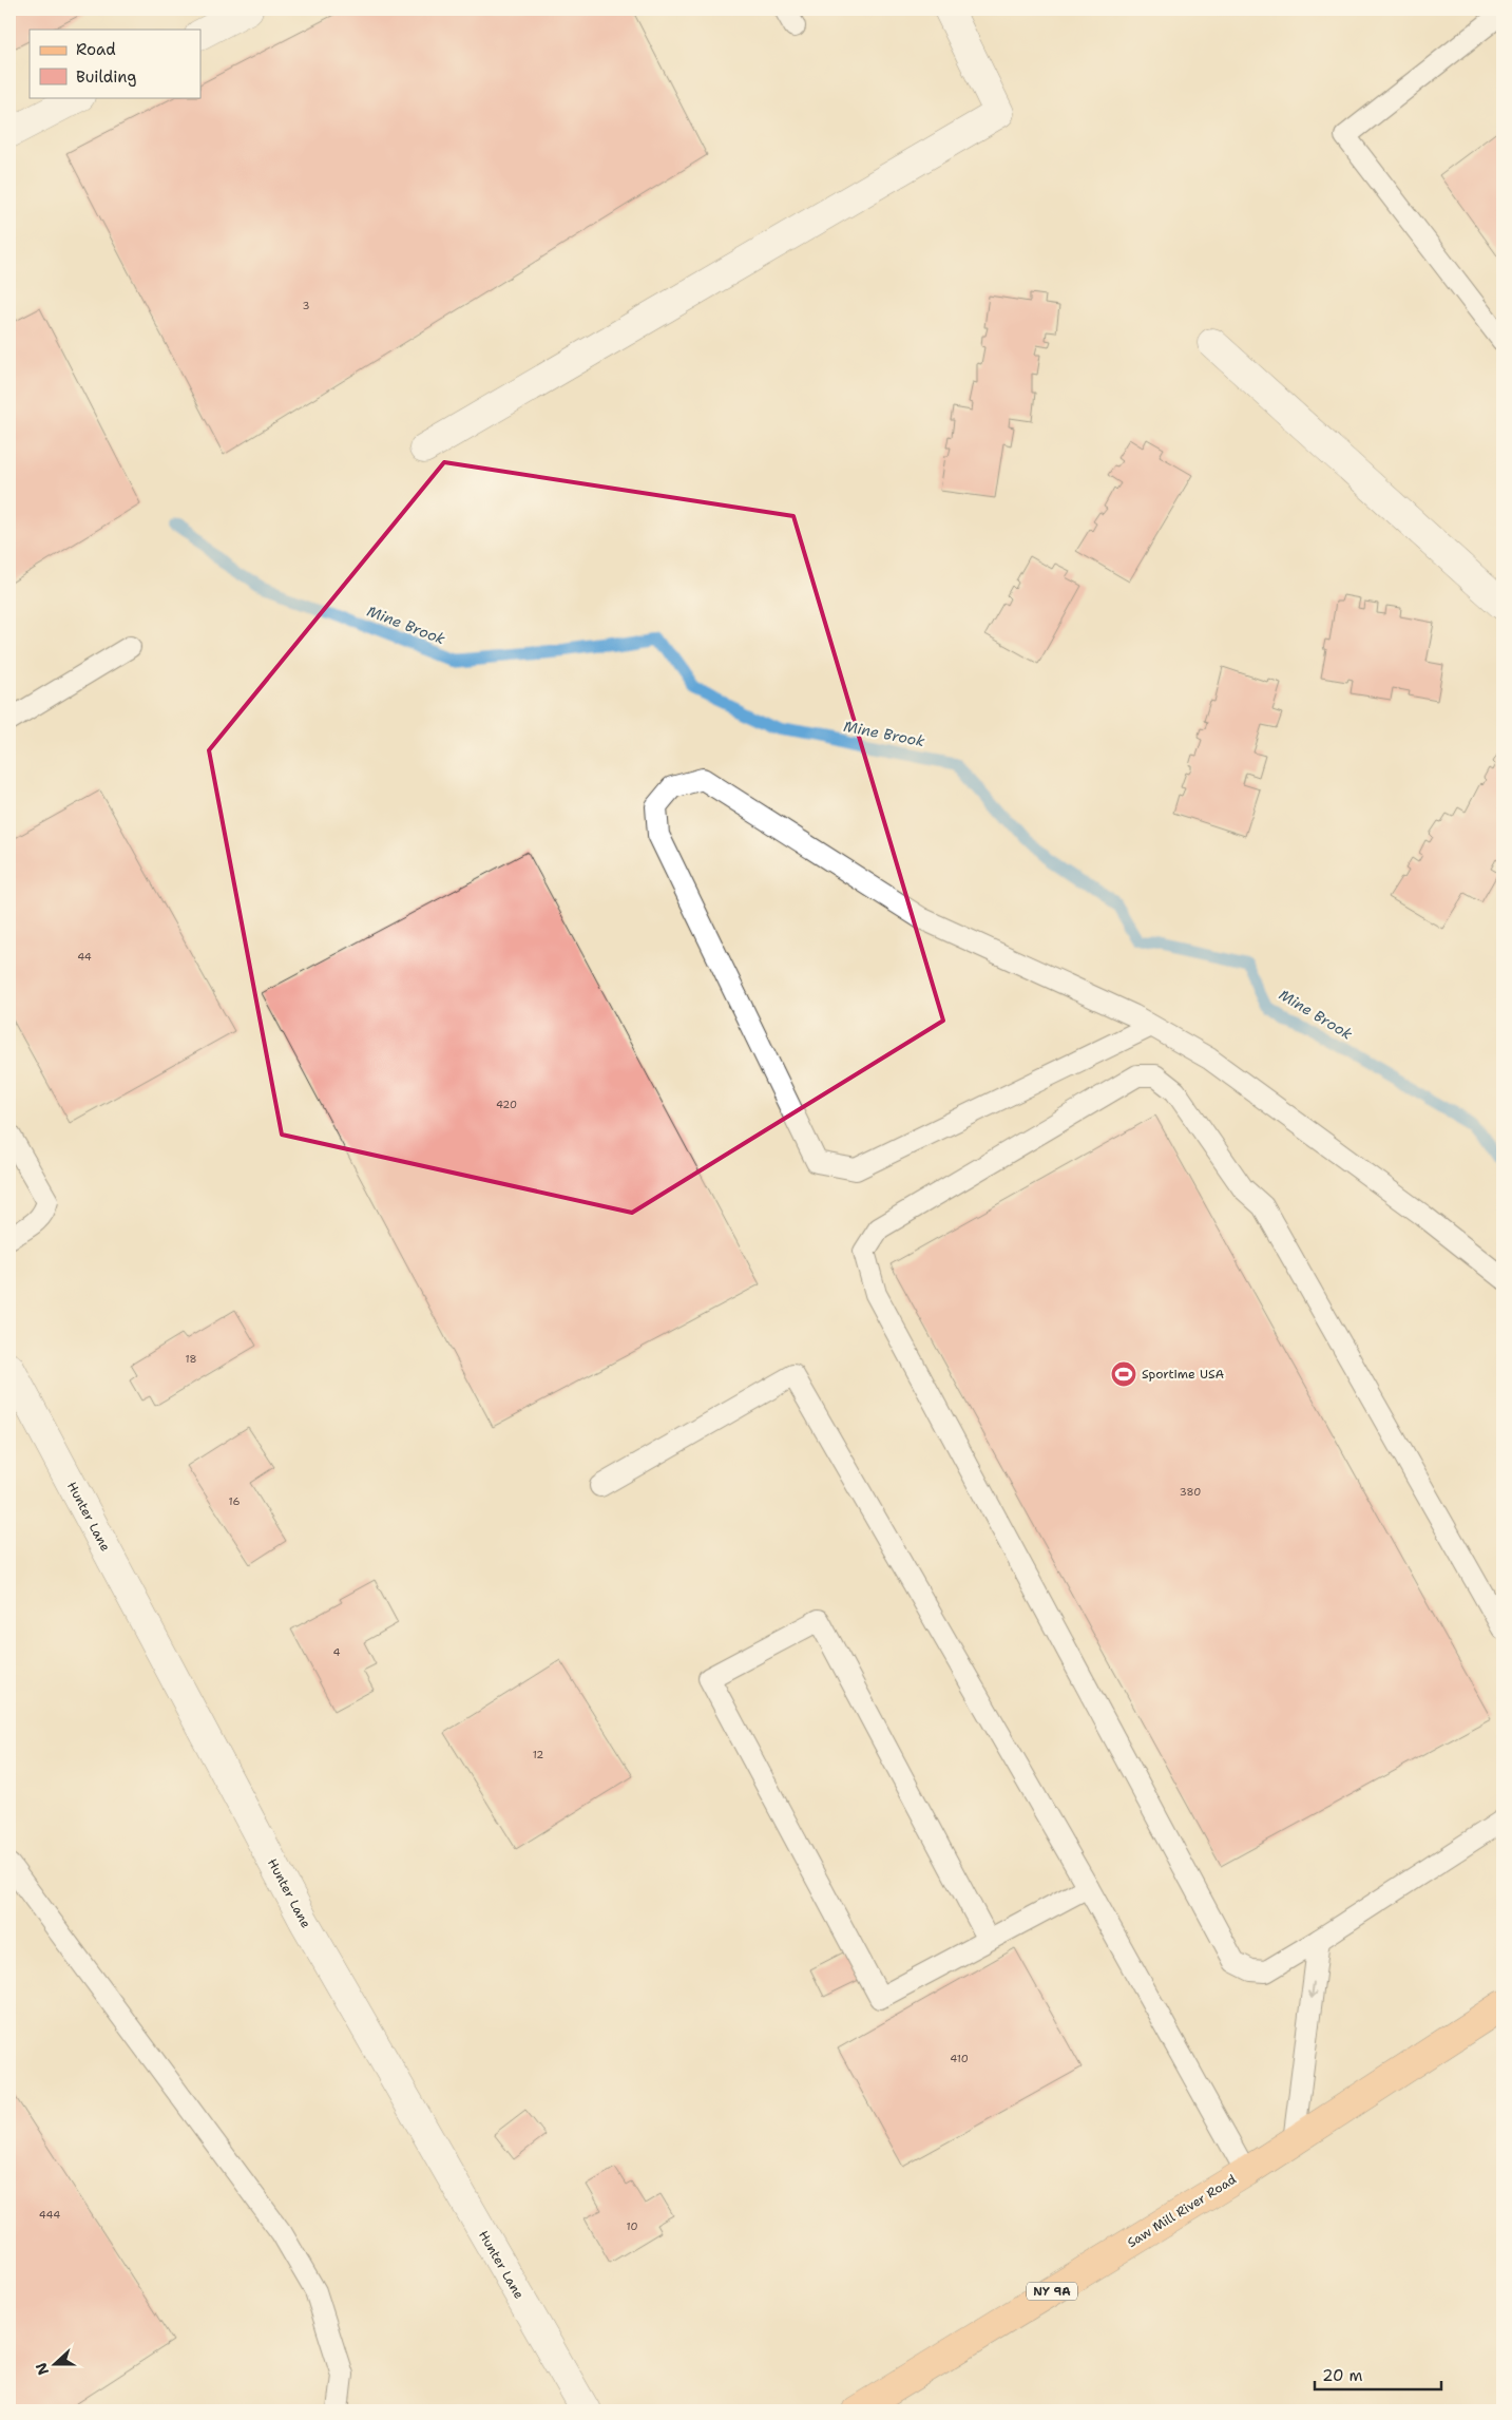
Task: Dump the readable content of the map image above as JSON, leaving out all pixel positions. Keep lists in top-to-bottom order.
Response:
{
  "streets": {
    "main road": ["Saw Mill River Road", "NY 9A"],
    "street": ["Hunter Lane"]
  },
  "water": ["Mine Brook"],
  "places": {
    "sports": ["Sportime USA"]
  },
  "house_numbers": [
    "3",
    "44",
    "420",
    "18",
    "380",
    "16",
    "4",
    "12",
    "410",
    "444",
    "10"
  ],
  "legend": ["Road", "Building"],
  "scale_bar": "20 m",
  "north": "left"
}
